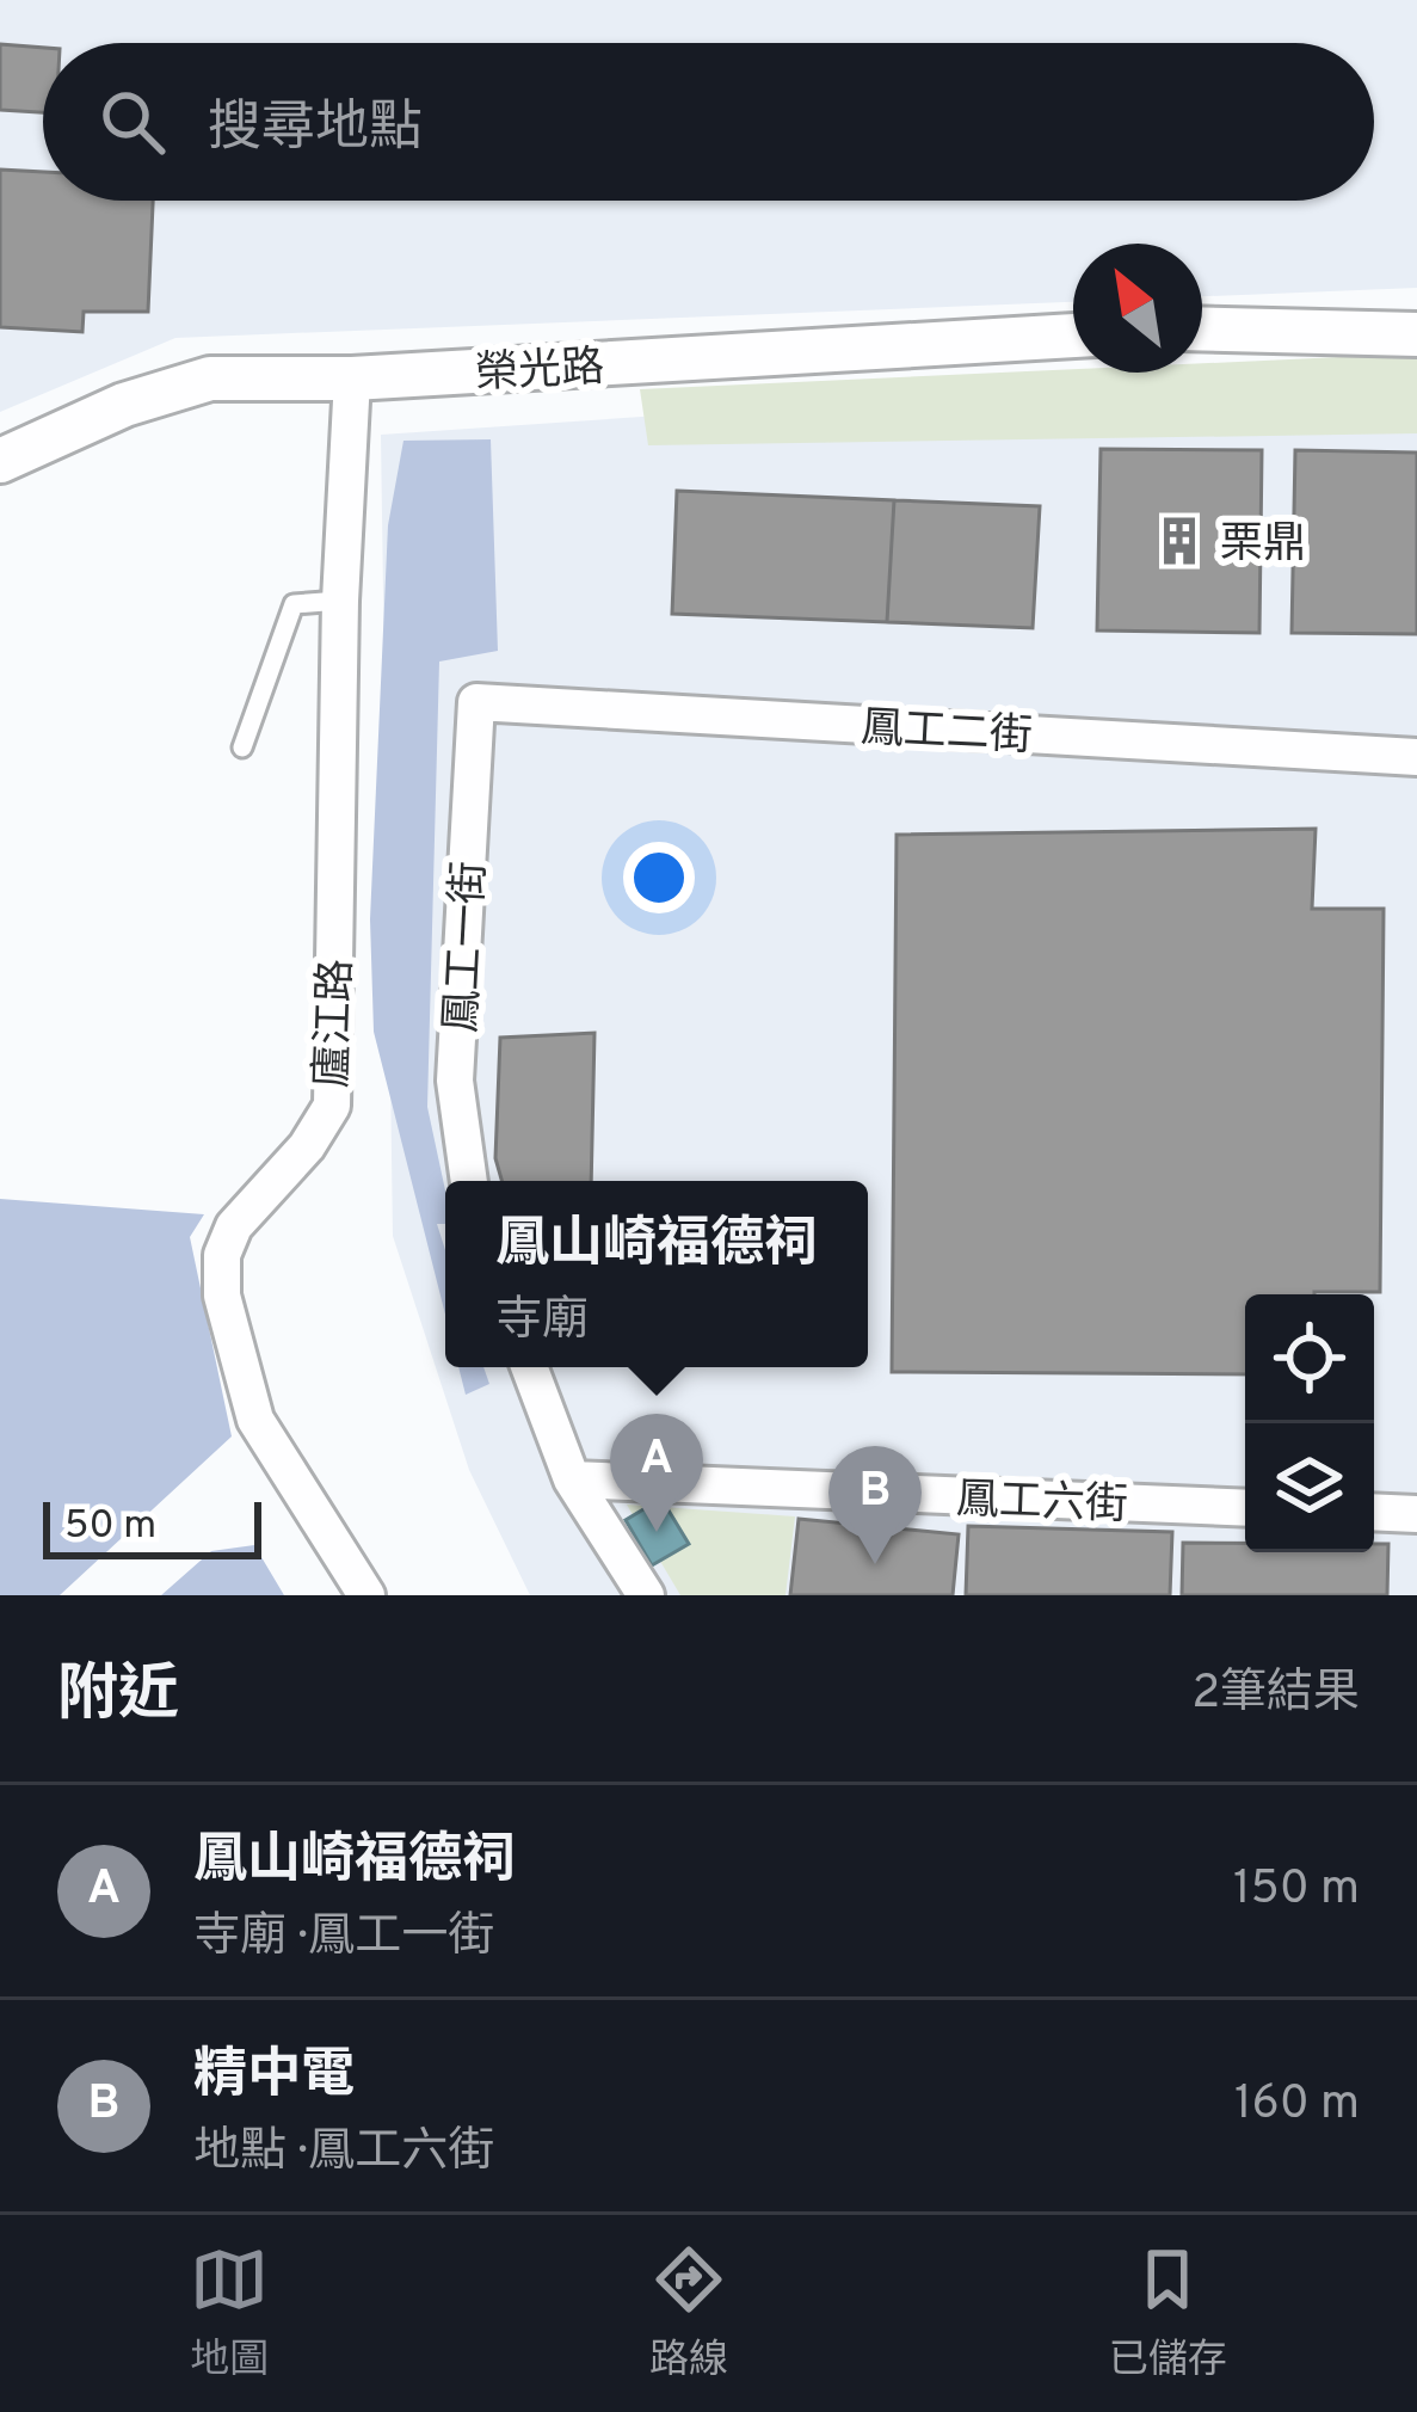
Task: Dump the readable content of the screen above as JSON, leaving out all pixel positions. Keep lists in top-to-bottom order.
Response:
{
  "streets": {
    "street": [
      "榮光路",
      "鳳工二街",
      "鳳工一街",
      "廬江路",
      "鳳工六街"
    ]
  },
  "crossings": [
    ["榮光路", "廬江路"],
    ["鳳工二街", "鳳工一街"]
  ],
  "places": {
    "building": ["栗鼎"]
  },
  "scale_bar": "50 m",
  "north": "top left",
  "page": {
    "search": "搜尋地點",
    "popup": ["鳳山崎福德祠", "寺廟"],
    "pins": ["A", "B"],
    "scale": "50 m",
    "heading": ["附近", "2筆結果"],
    "list": [
      {
        "mark": "A",
        "name": "鳳山崎福德祠",
        "note": "寺廟 · 鳳工一街",
        "value": "150 m"
      },
      {
        "mark": "B",
        "name": "精中電",
        "note": "地點 · 鳳工六街",
        "value": "160 m"
      }
    ],
    "nav": ["地圖", "路線", "已儲存"]
  }
}
